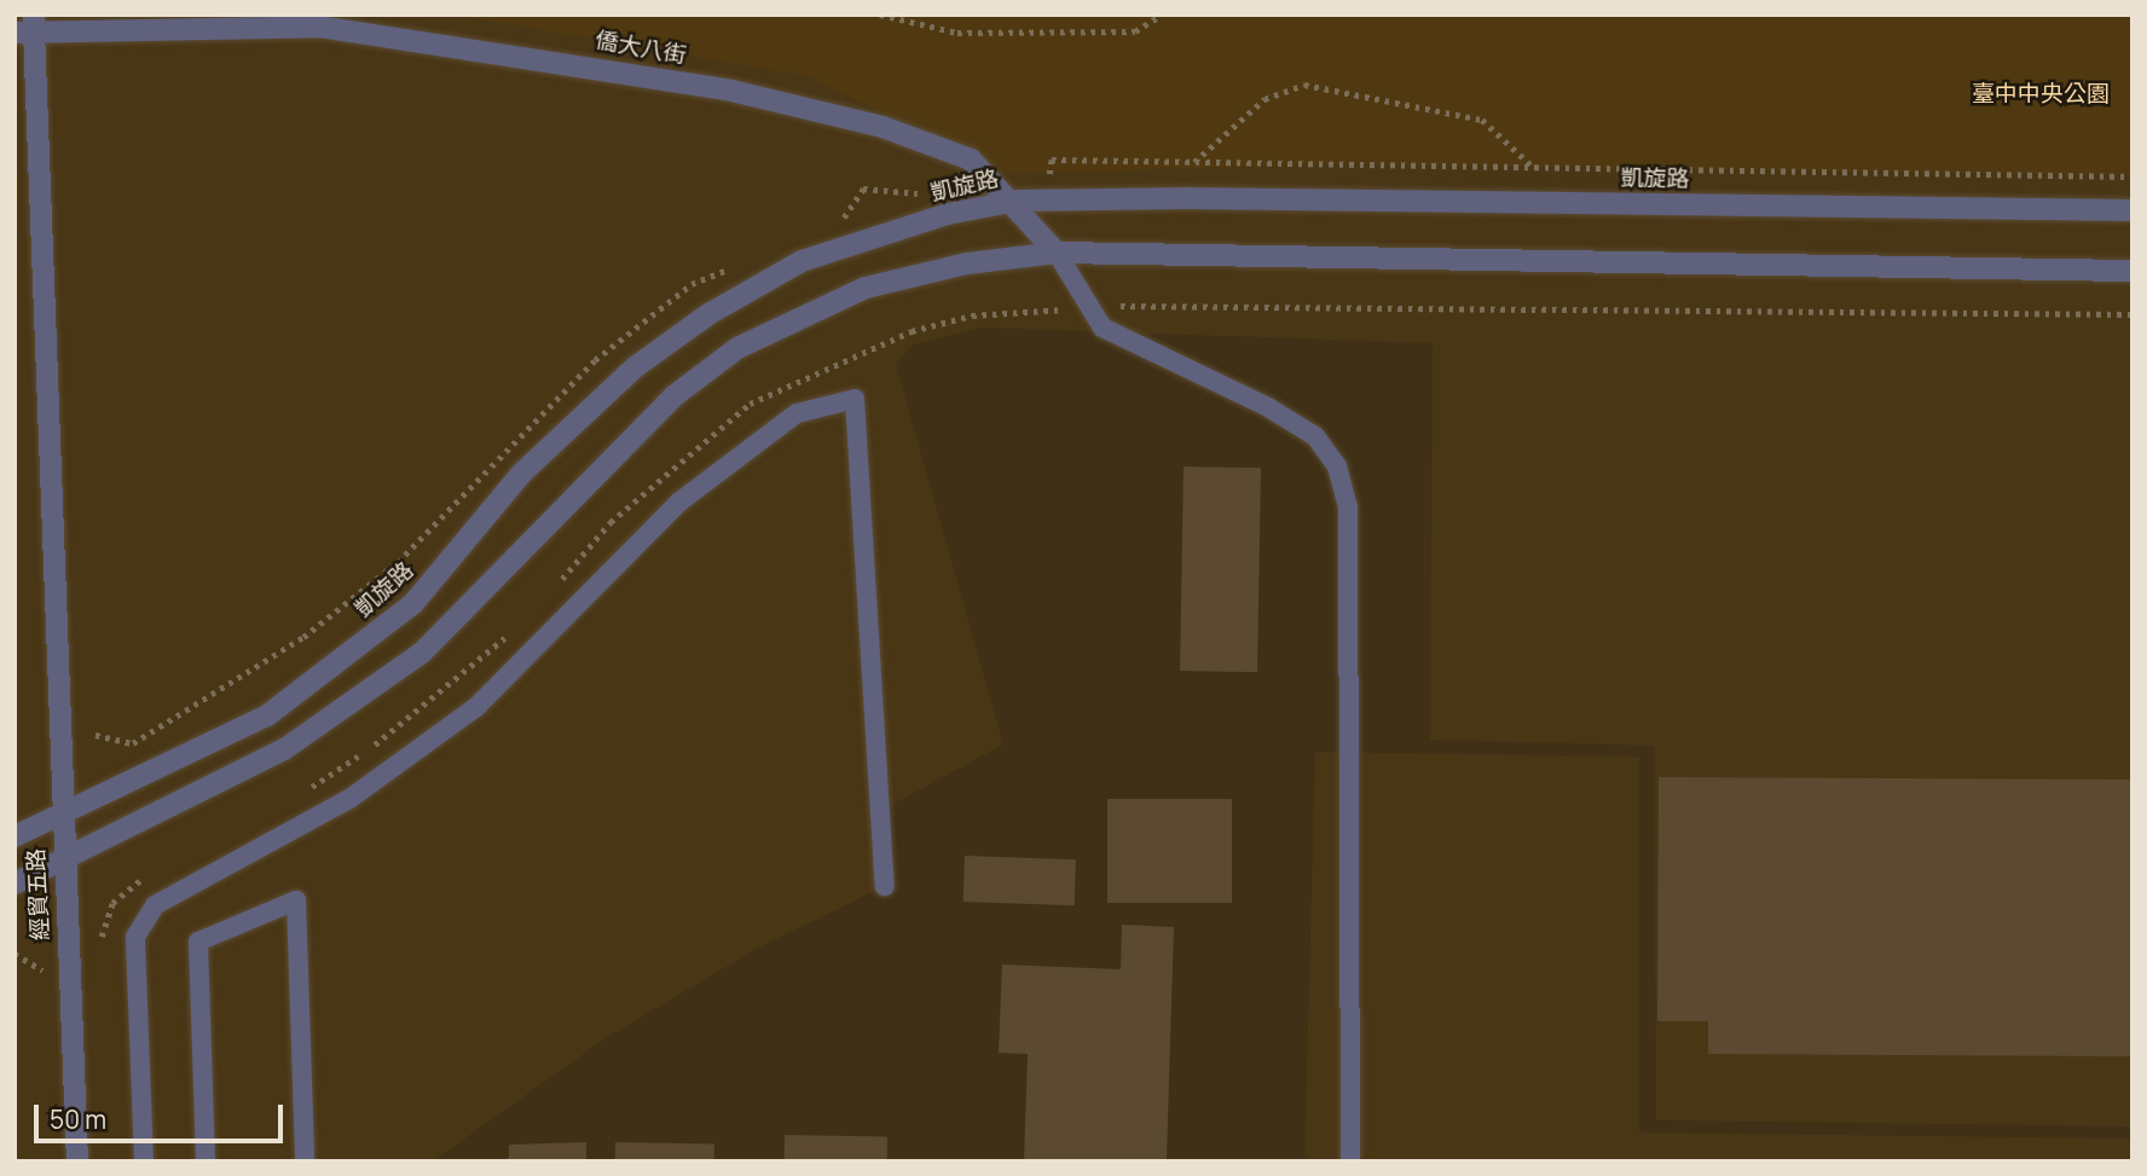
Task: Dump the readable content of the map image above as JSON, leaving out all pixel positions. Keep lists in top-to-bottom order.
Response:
{
  "streets": {
    "street": ["僑大八街", "凱旋路", "經貿五路"]
  },
  "crossings": [
    ["僑大八街", "凱旋路"],
    ["僑大八街", "經貿五路"],
    ["凱旋路", "經貿五路"]
  ],
  "parks": ["臺中中央公園"],
  "scale_bar": "50 m"
}
